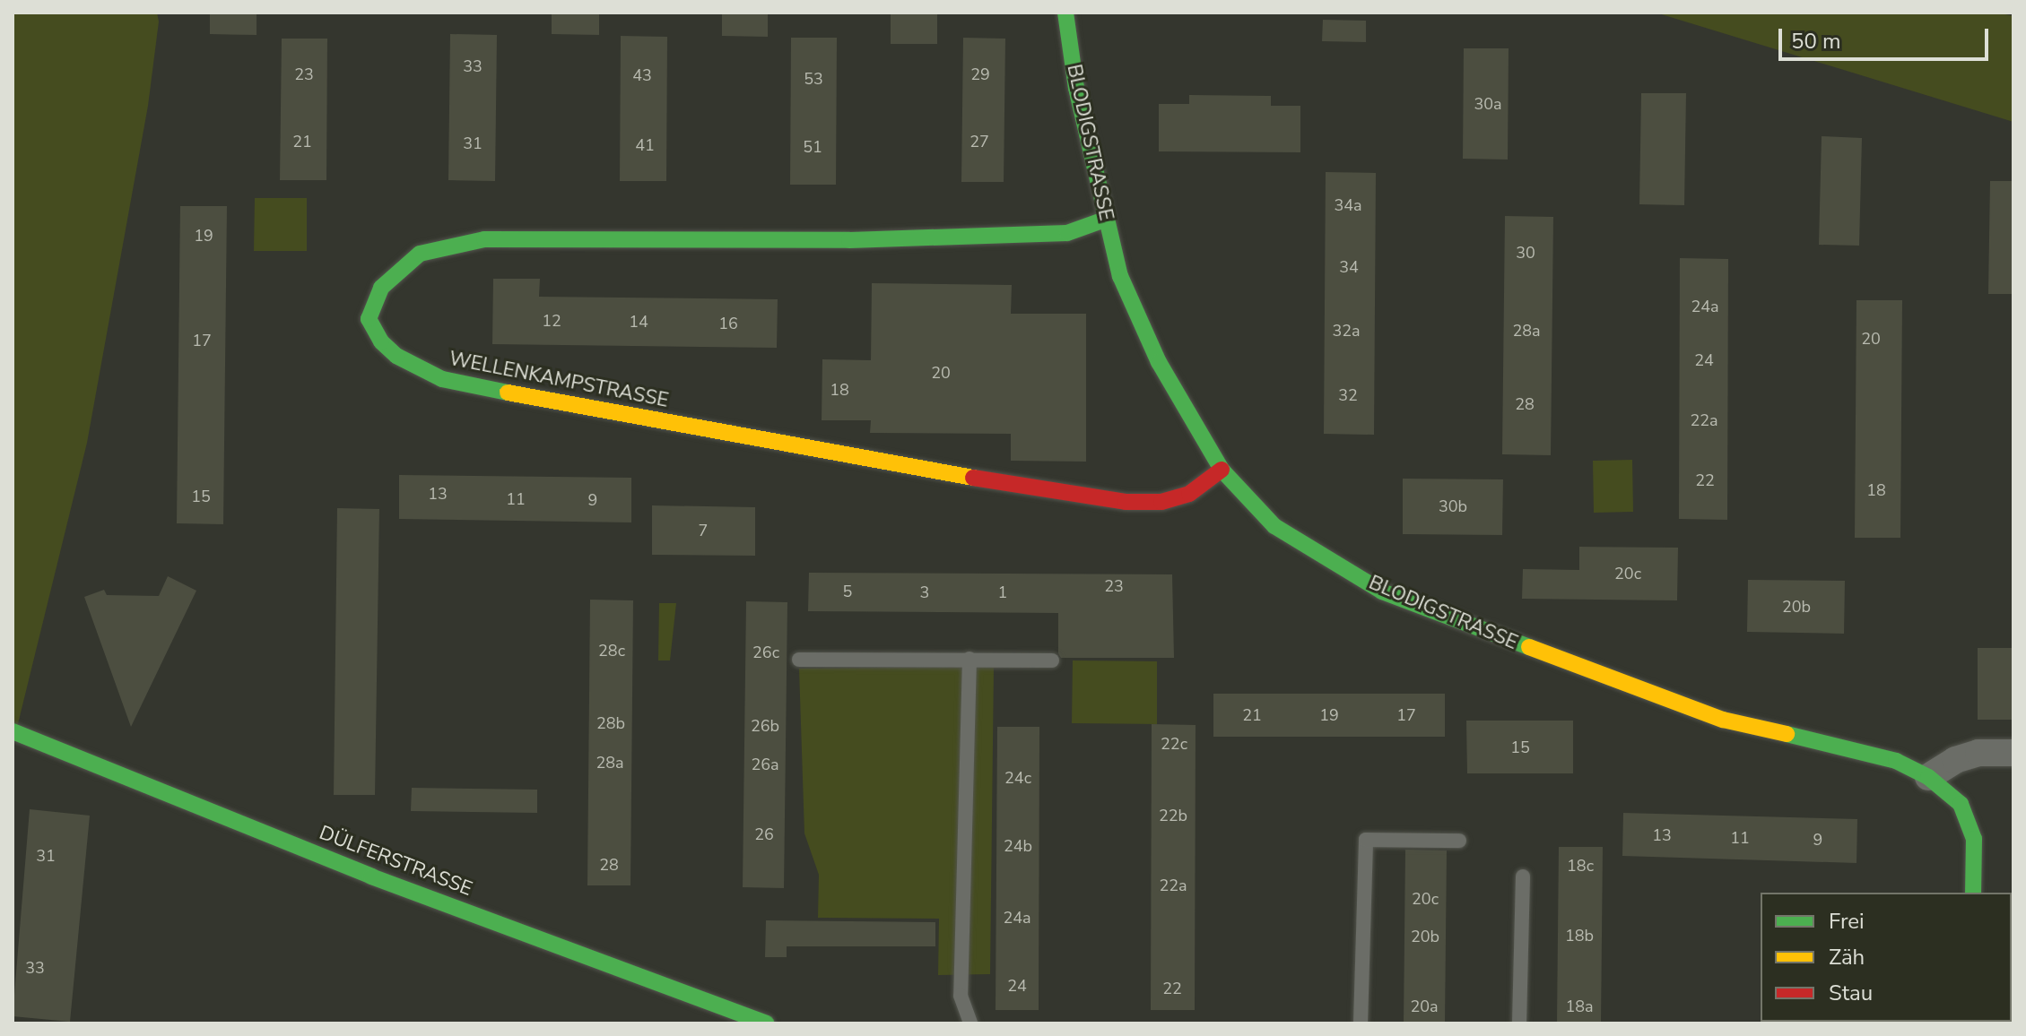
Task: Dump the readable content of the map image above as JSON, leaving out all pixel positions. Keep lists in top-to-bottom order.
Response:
{
  "streets": {
    "street": ["BLODIGSTRASSE", "WELLENKAMPSTRASSE", "DÜLFERSTRASSE"]
  },
  "crossings": [
    ["BLODIGSTRASSE", "WELLENKAMPSTRASSE"]
  ],
  "house_numbers": [
    "33",
    "23",
    "29",
    "43",
    "53",
    "30a",
    "21",
    "27",
    "31",
    "41",
    "51",
    "34a",
    "19",
    "30",
    "34",
    "24a",
    "12",
    "14",
    "16",
    "32a",
    "28a",
    "20",
    "17",
    "24",
    "20",
    "18",
    "32",
    "28",
    "22a",
    "22",
    "18",
    "13",
    "15",
    "11",
    "9",
    "30b",
    "7",
    "20c",
    "23",
    "5",
    "3",
    "1",
    "20b",
    "28c",
    "26c",
    "21",
    "19",
    "17",
    "28b",
    "26b",
    "22c",
    "15",
    "28a",
    "26a",
    "24c",
    "22b",
    "26",
    "13",
    "11",
    "9",
    "24b",
    "31",
    "28",
    "18c",
    "22a",
    "20c",
    "24a",
    "18b",
    "20b",
    "33",
    "24",
    "22",
    "20a",
    "18a"
  ],
  "legend": ["Frei", "Zäh", "Stau"],
  "scale_bar": "50 m"
}
